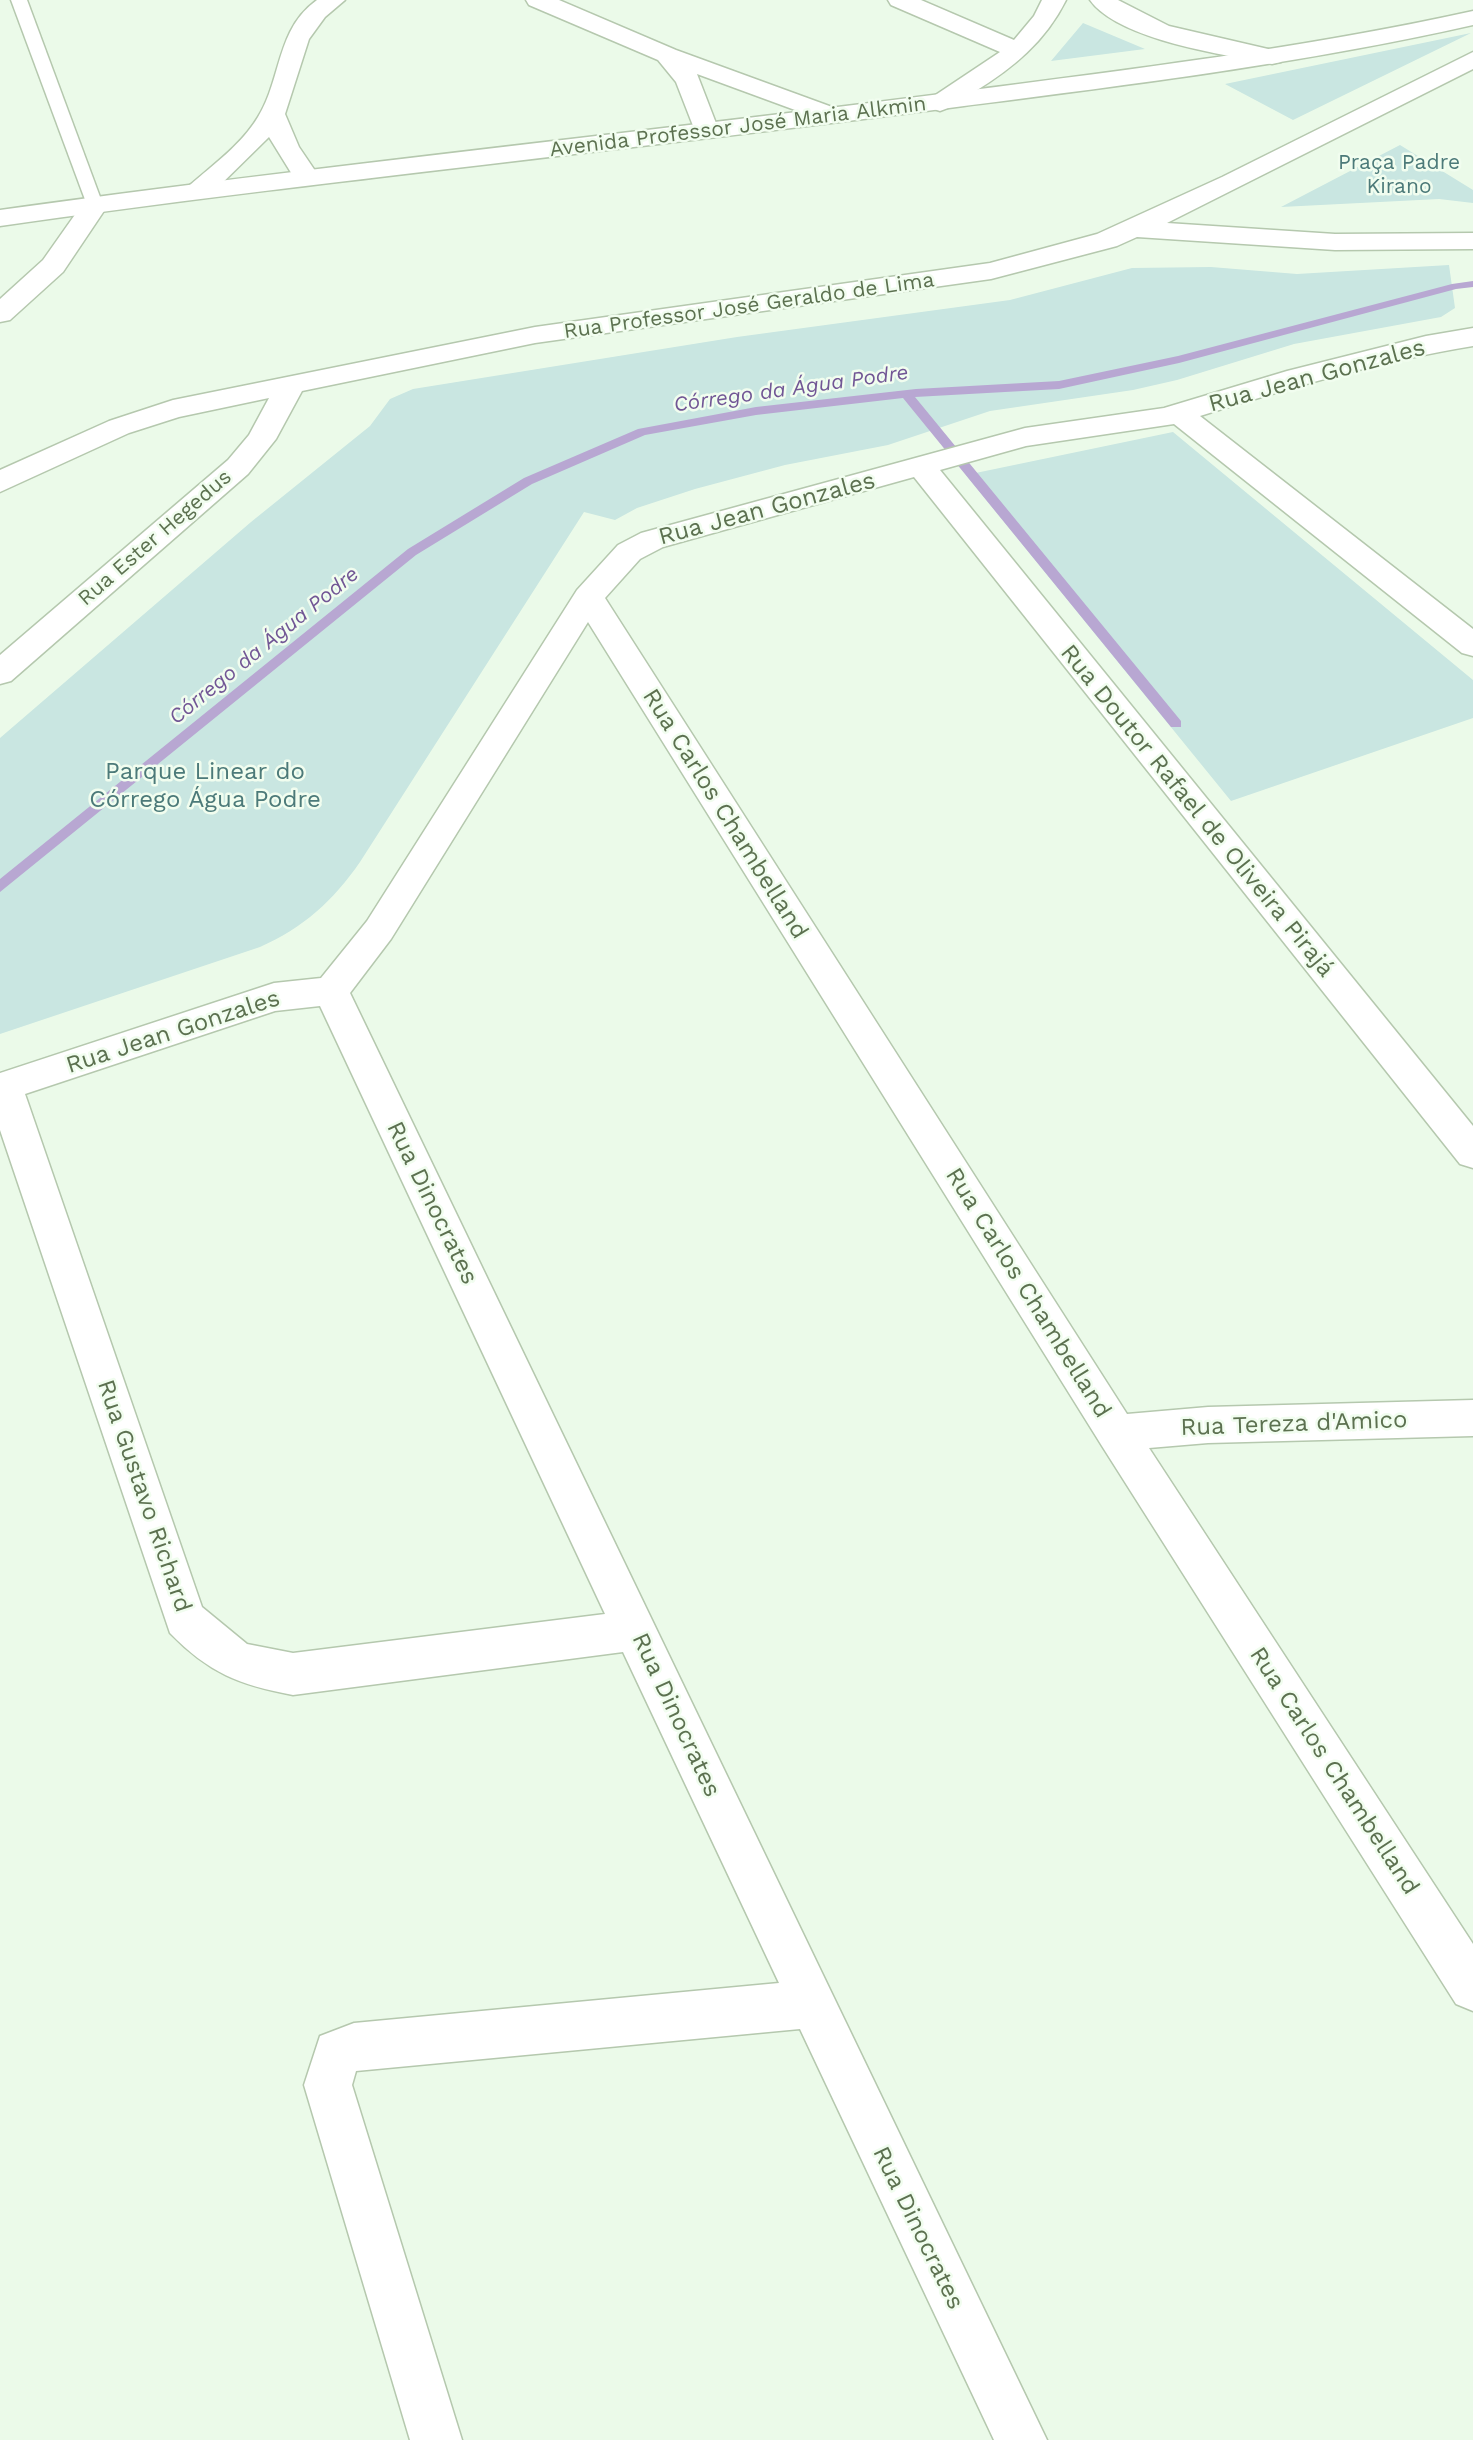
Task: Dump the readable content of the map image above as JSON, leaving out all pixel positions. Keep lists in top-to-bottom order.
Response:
{
  "streets": {
    "street": [
      "Avenida Professor José Maria Alkmin",
      "Rua Professor José Geraldo de Lima",
      "Rua Jean Gonzales",
      "Rua Ester Hegedus",
      "Rua Doutor Rafael de Oliveira Pirajá",
      "Rua Carlos Chambelland",
      "Rua Dinocrates",
      "Rua Tereza d'Amico",
      "Rua Gustavo Richard"
    ]
  },
  "crossings": [
    ["Rua Professor José Geraldo de Lima", "Rua Ester Hegedus"],
    ["Rua Jean Gonzales", "Rua Doutor Rafael de Oliveira Pirajá"],
    ["Rua Jean Gonzales", "Rua Carlos Chambelland"],
    ["Rua Jean Gonzales", "Rua Dinocrates"],
    ["Rua Jean Gonzales", "Rua Gustavo Richard"],
    ["Rua Carlos Chambelland", "Rua Tereza d'Amico"],
    ["Rua Dinocrates", "Rua Gustavo Richard"]
  ],
  "water": ["Córrego da Água Podre"],
  "parks": ["Praça Padre Kirano", "Parque Linear do Córrego Água Podre"]
}
